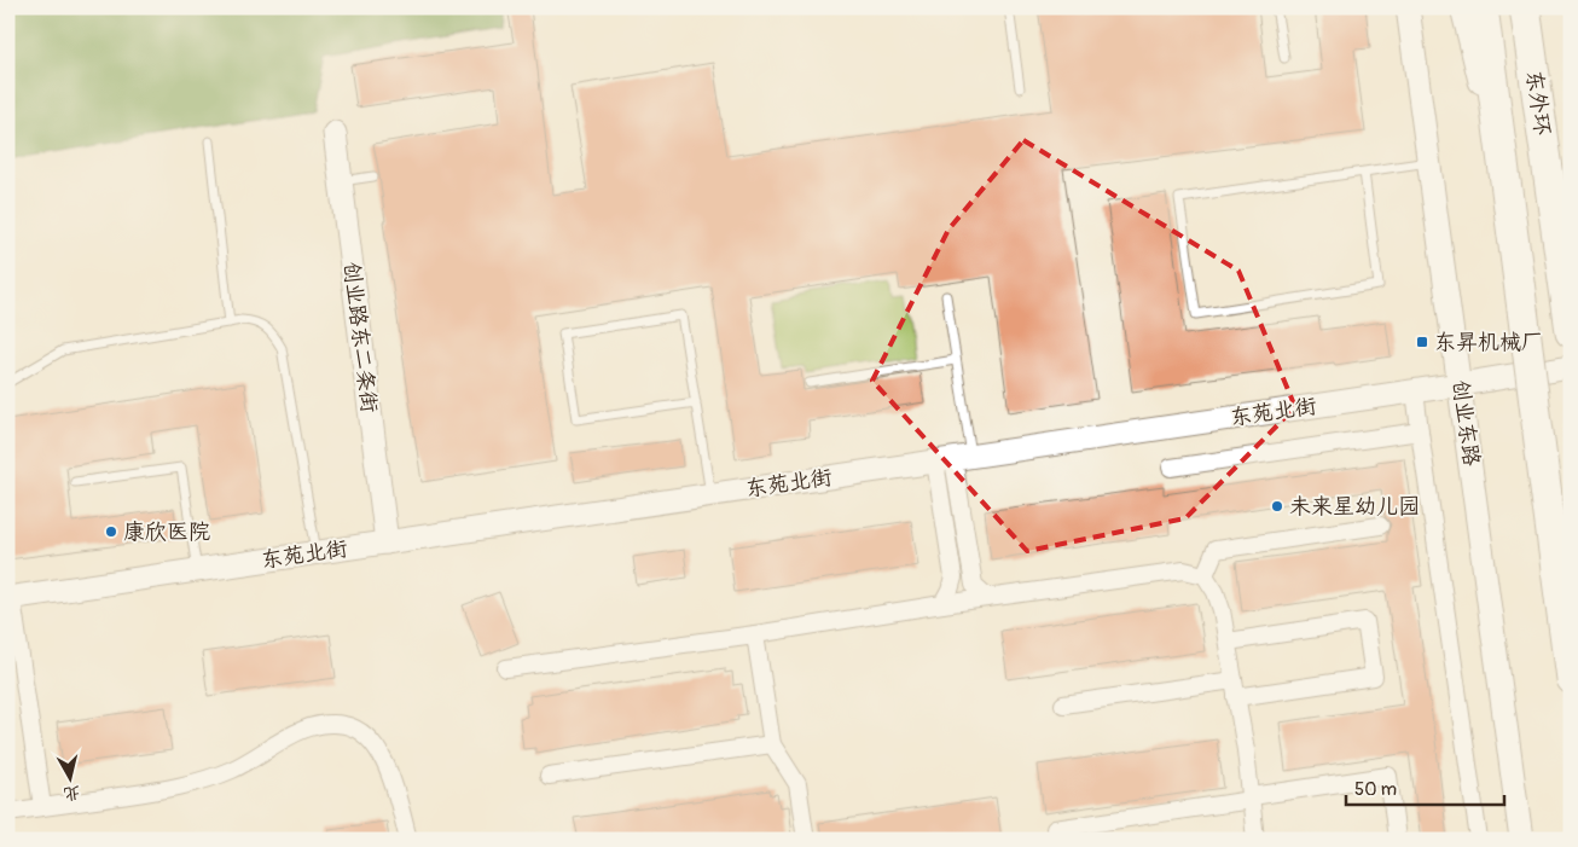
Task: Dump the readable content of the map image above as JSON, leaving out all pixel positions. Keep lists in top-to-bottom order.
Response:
{
  "streets": {
    "highway": ["东外环"],
    "main road": ["创业路东二条街", "东苑北街", "创业东路"]
  },
  "crossings": [
    ["创业路东二条街", "东苑北街"],
    ["东苑北街", "创业东路"]
  ],
  "places": {
    "transit": ["东昇机械厂"],
    "other": ["未来星幼儿园", "康欣医院"]
  },
  "scale_bar": "50 m",
  "north": "bottom"
}
